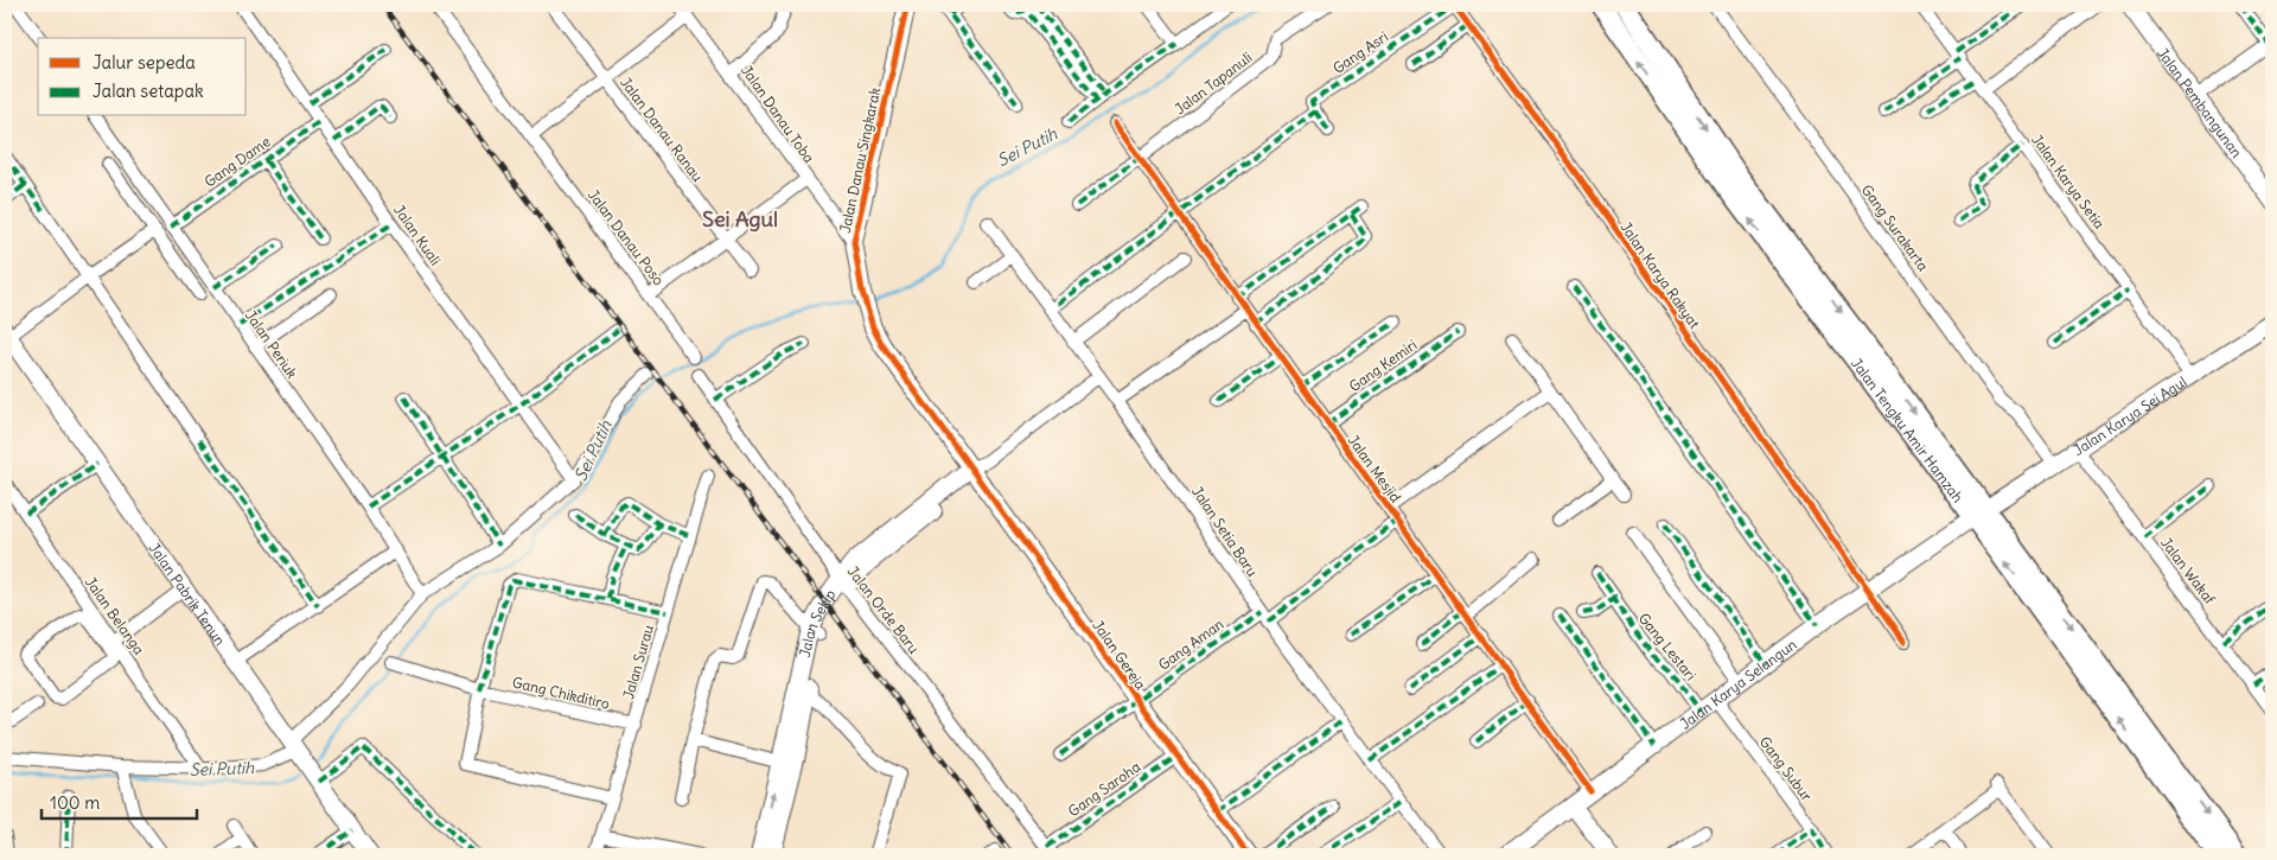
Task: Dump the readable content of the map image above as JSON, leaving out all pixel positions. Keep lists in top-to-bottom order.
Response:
{
  "streets": {
    "main road": ["Jalan Tengku Amir Hamzah"],
    "street": [
      "Gang Asri",
      "Jalan Tapanuli",
      "Jalan Pembangunan",
      "Jalan Danau Toba",
      "Jalan Danau Ranau",
      "Jalan Danau Singkarak",
      "Gang Dame",
      "Jalan Karya Setia",
      "Gang Surakarta",
      "Jalan Kuali",
      "Jalan Danau Poso",
      "Jalan Karya Rakyat",
      "Jalan Periuk",
      "Gang Kemiri",
      "Jalan Karya Sei Agul",
      "Jalan Mesjid",
      "Jalan Setia Baru",
      "Jalan Wakaf",
      "Jalan Pabrik Tenun",
      "Jalan Orde Baru",
      "Jalan Belanga",
      "Jalan Sekip",
      "Gang Aman",
      "Gang Lestari",
      "Jalan Gereja",
      "Jalan Surau",
      "Jalan Karya Selangun",
      "Gang Chikditiro",
      "Gang Subur",
      "Gang Saroha"
    ]
  },
  "crossings": [
    ["Gang Asri", "Jalan Karya Rakyat"],
    ["Gang Asri", "Jalan Mesjid"],
    ["Jalan Tapanuli", "Jalan Mesjid"],
    ["Jalan Danau Toba", "Jalan Danau Singkarak"],
    ["Jalan Danau Singkarak", "Jalan Sekip"],
    ["Jalan Danau Singkarak", "Jalan Gereja"],
    ["Gang Dame", "Jalan Kuali"],
    ["Gang Dame", "Jalan Periuk"],
    ["Jalan Karya Setia", "Jalan Karya Sei Agul"],
    ["Gang Surakarta", "Jalan Karya Sei Agul"],
    ["Jalan Karya Rakyat", "Jalan Karya Selangun"],
    ["Gang Kemiri", "Jalan Mesjid"],
    ["Jalan Karya Sei Agul", "Jalan Tengku Amir Hamzah"],
    ["Jalan Karya Sei Agul", "Jalan Wakaf"],
    ["Jalan Karya Sei Agul", "Jalan Karya Selangun"],
    ["Jalan Tengku Amir Hamzah", "Jalan Karya Selangun"],
    ["Jalan Mesjid", "Gang Aman"],
    ["Jalan Mesjid", "Jalan Karya Selangun"],
    ["Jalan Setia Baru", "Jalan Sekip"],
    ["Jalan Setia Baru", "Gang Aman"],
    ["Jalan Orde Baru", "Jalan Sekip"],
    ["Jalan Orde Baru", "Gang Saroha"],
    ["Jalan Sekip", "Jalan Gereja"],
    ["Gang Aman", "Jalan Gereja"],
    ["Gang Lestari", "Jalan Karya Selangun"],
    ["Jalan Gereja", "Gang Saroha"],
    ["Jalan Surau", "Gang Chikditiro"],
    ["Jalan Karya Selangun", "Gang Subur"]
  ],
  "districts": ["Sei Agul"],
  "water": ["Sei Putih"],
  "legend": ["Jalur sepeda", "Jalan setapak"],
  "scale_bar": "100 m"
}
